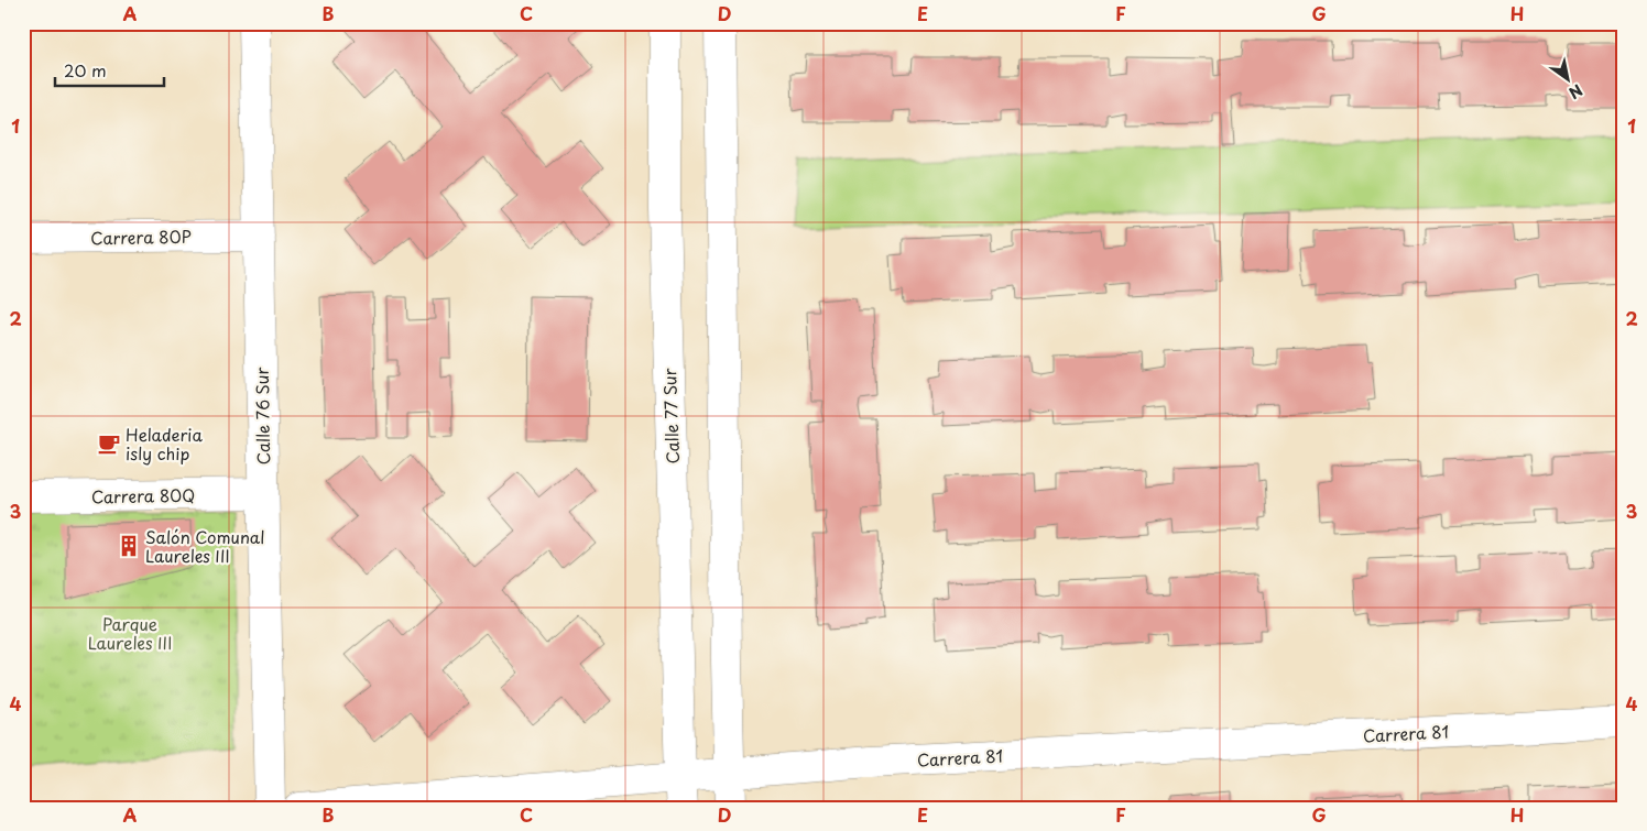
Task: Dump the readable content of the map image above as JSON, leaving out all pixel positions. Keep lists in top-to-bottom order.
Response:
{
  "streets": {
    "street": [
      "Carrera 80P",
      "Calle 76 Sur",
      "Calle 77 Sur",
      "Carrera 80Q",
      "Carrera 81"
    ]
  },
  "crossings": [
    ["Carrera 80P", "Calle 76 Sur"],
    ["Calle 76 Sur", "Carrera 80Q"],
    ["Calle 77 Sur", "Carrera 81"]
  ],
  "parks": ["Parque Laureles III"],
  "places": {
    "cafe": ["Heladeria isly chip"],
    "building": ["Salón Comunal Laureles III"]
  },
  "scale_bar": "20 m",
  "north": "bottom right",
  "grid": {
    "columns": [
      "A",
      "B",
      "C",
      "D",
      "E",
      "F",
      "G",
      "H"
    ],
    "rows": [
      "1",
      "2",
      "3",
      "4"
    ]
  }
}
